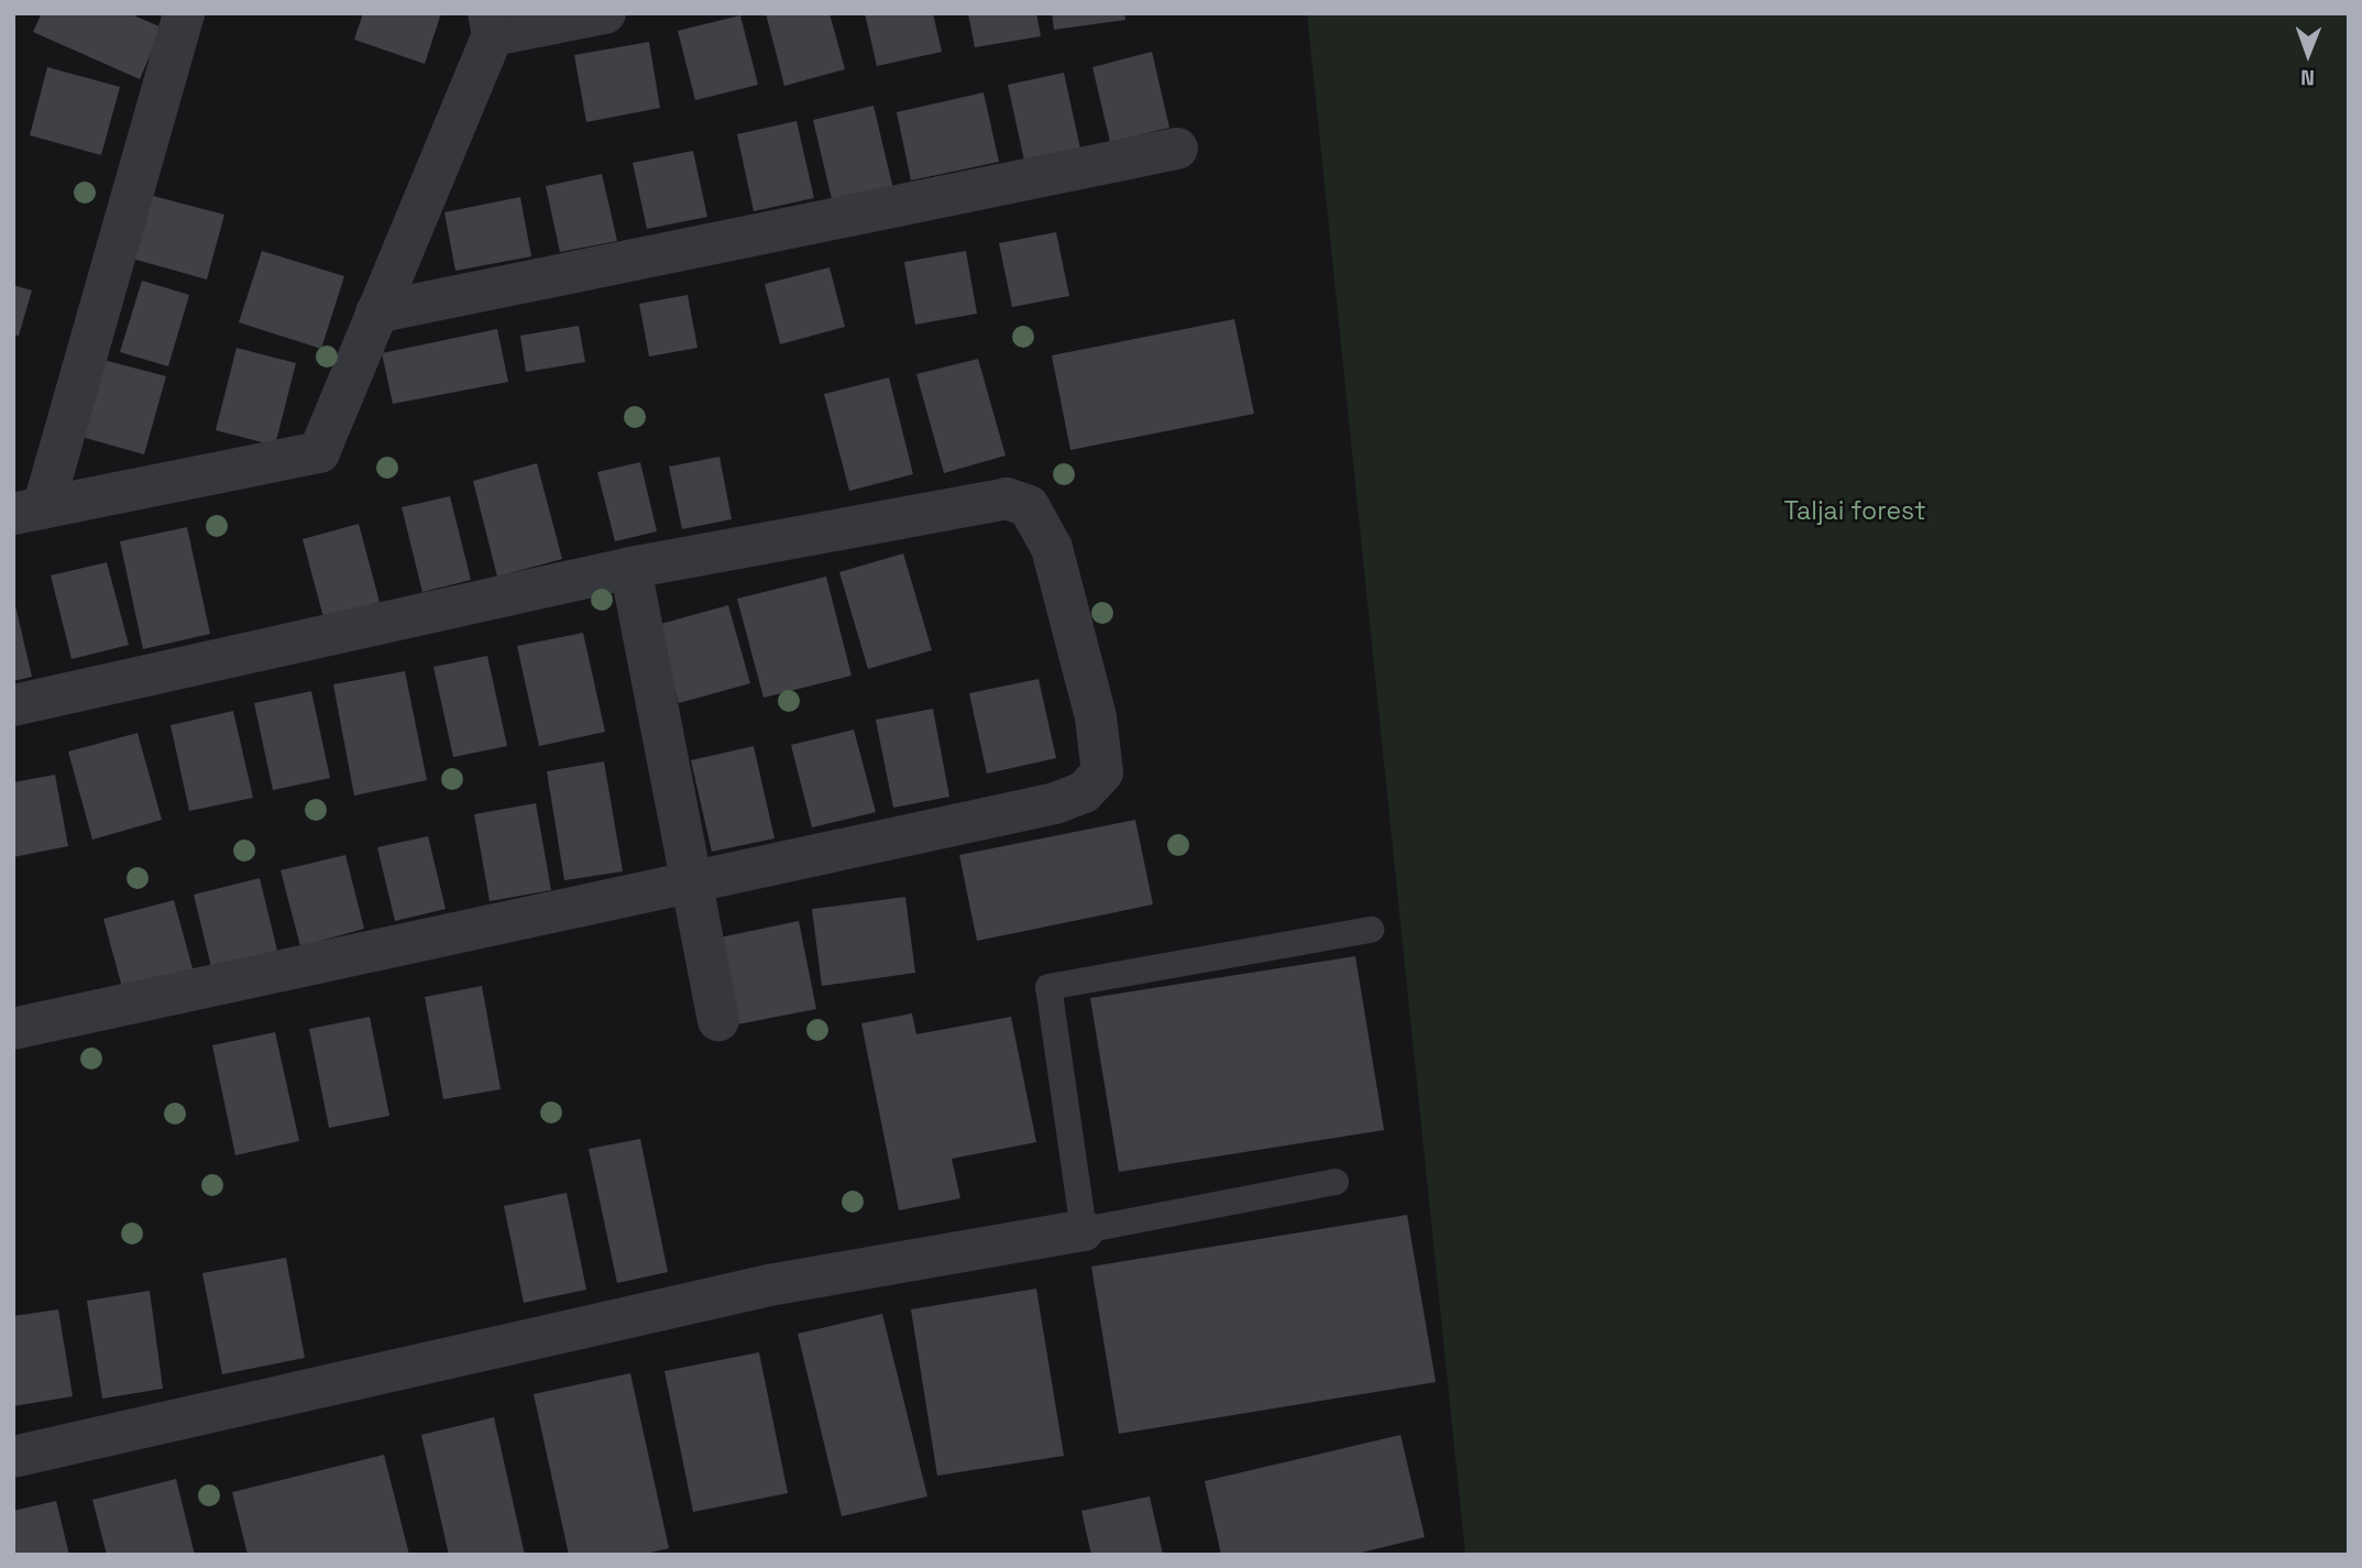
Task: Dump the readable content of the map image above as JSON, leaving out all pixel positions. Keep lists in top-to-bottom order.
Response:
{
  "parks": ["Taljai forest"],
  "north": "bottom"
}
